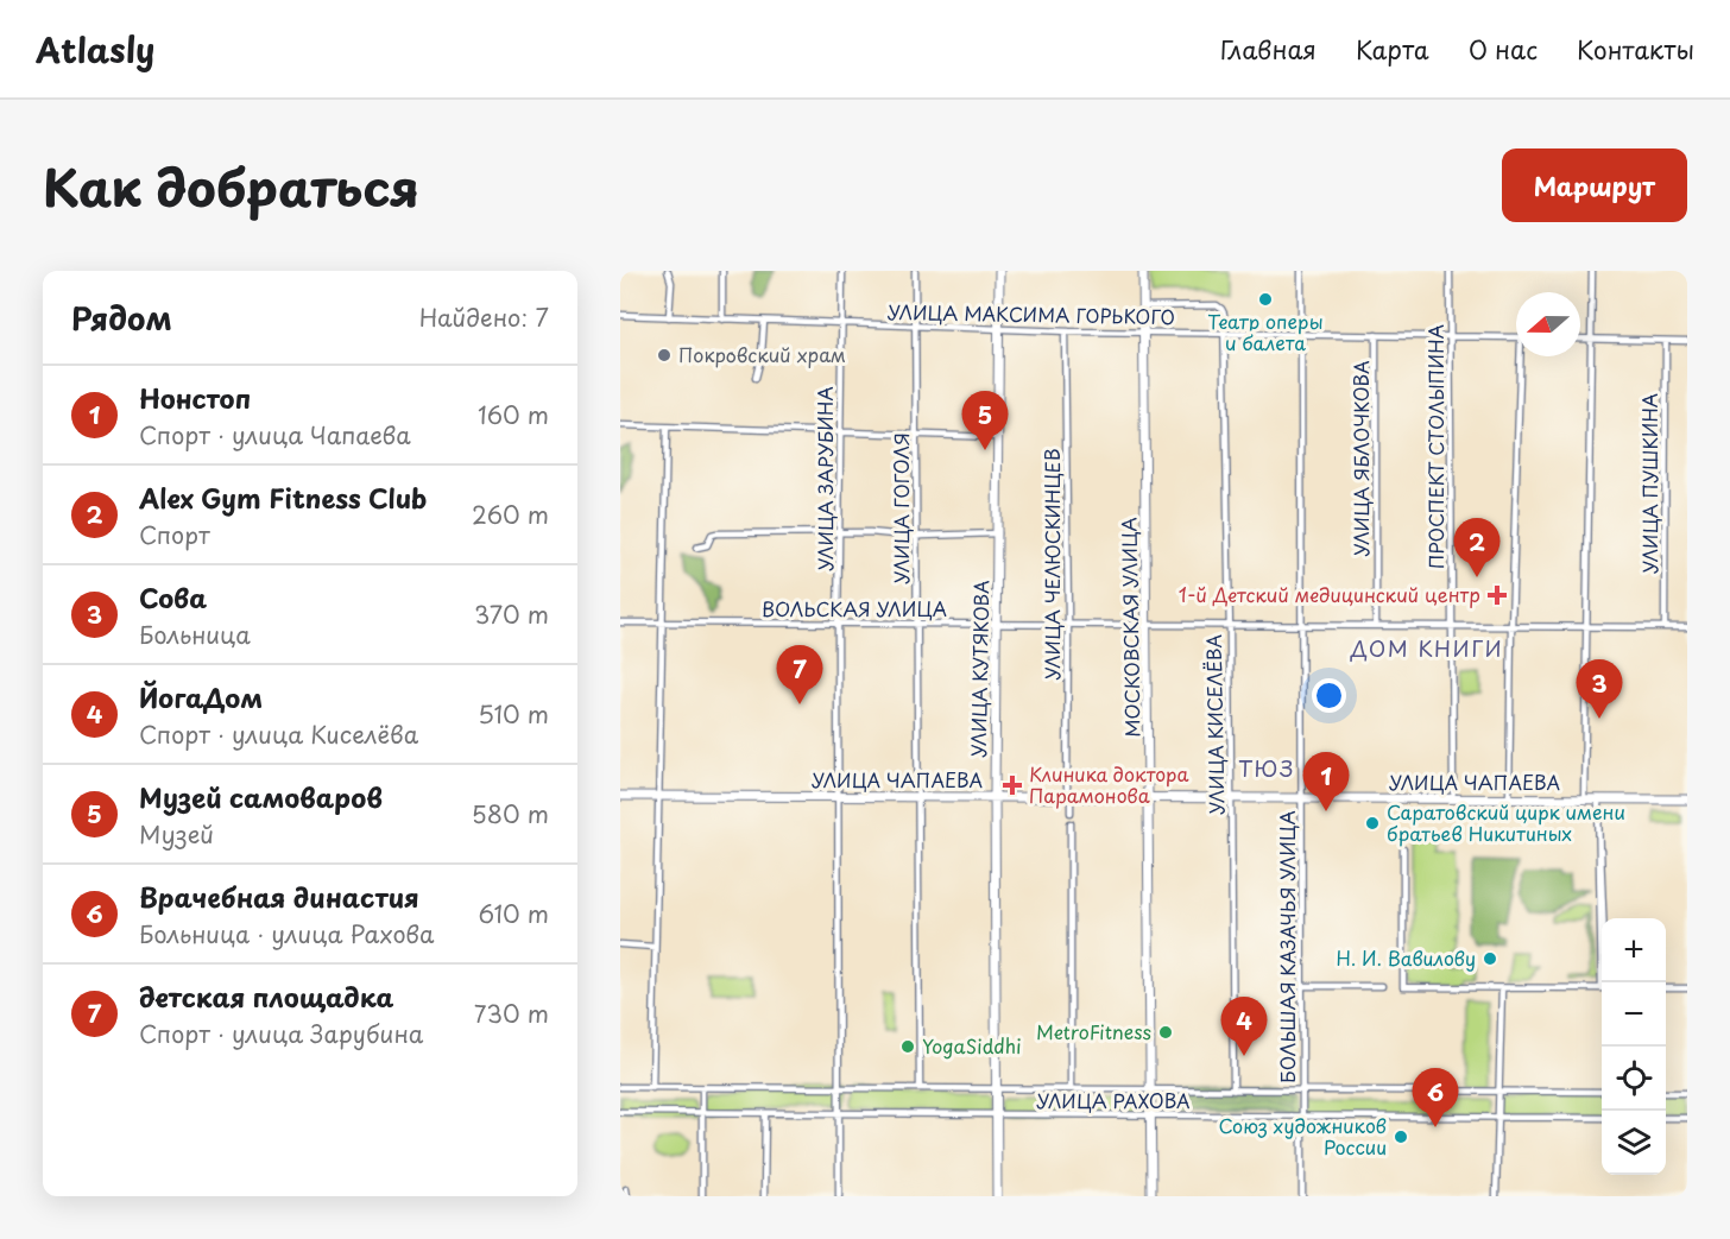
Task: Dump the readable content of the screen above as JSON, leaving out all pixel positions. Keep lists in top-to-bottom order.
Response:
{
  "streets": {
    "street": [
      "УЛИЦА МАКСИМА ГОРЬКОГО",
      "ПРОСПЕКТ СТОЛЫПИНА",
      "УЛИЦА ЯБЛОЧКОВА",
      "УЛИЦА ЗАРУБИНА",
      "УЛИЦА ПУШКИНА",
      "УЛИЦА ГОГОЛЯ",
      "УЛИЦА ЧЕЛЮСКИНЦЕВ",
      "ВОЛЬСКАЯ УЛИЦА",
      "МОСКОВСКАЯ УЛИЦА",
      "УЛИЦА КУТЯКОВА",
      "УЛИЦА КИСЕЛЁВА",
      "УЛИЦА ЧАПАЕВА",
      "БОЛЬШАЯ КАЗАЧЬЯ УЛИЦА",
      "УЛИЦА РАХОВА"
    ]
  },
  "crossings": [
    ["УЛИЦА МАКСИМА ГОРЬКОГО", "ПРОСПЕКТ СТОЛЫПИНА"],
    ["УЛИЦА МАКСИМА ГОРЬКОГО", "УЛИЦА ЯБЛОЧКОВА"],
    ["УЛИЦА МАКСИМА ГОРЬКОГО", "УЛИЦА ЗАРУБИНА"],
    ["УЛИЦА МАКСИМА ГОРЬКОГО", "УЛИЦА ГОГОЛЯ"],
    ["УЛИЦА МАКСИМА ГОРЬКОГО", "УЛИЦА ЧЕЛЮСКИНЦЕВ"],
    ["УЛИЦА МАКСИМА ГОРЬКОГО", "МОСКОВСКАЯ УЛИЦА"],
    ["УЛИЦА МАКСИМА ГОРЬКОГО", "УЛИЦА КУТЯКОВА"],
    ["УЛИЦА МАКСИМА ГОРЬКОГО", "УЛИЦА КИСЕЛЁВА"],
    ["УЛИЦА МАКСИМА ГОРЬКОГО", "БОЛЬШАЯ КАЗАЧЬЯ УЛИЦА"],
    ["ПРОСПЕКТ СТОЛЫПИНА", "ВОЛЬСКАЯ УЛИЦА"],
    ["УЛИЦА ЯБЛОЧКОВА", "ВОЛЬСКАЯ УЛИЦА"],
    ["УЛИЦА ЗАРУБИНА", "ВОЛЬСКАЯ УЛИЦА"],
    ["УЛИЦА ЗАРУБИНА", "УЛИЦА ЧАПАЕВА"],
    ["УЛИЦА ЗАРУБИНА", "УЛИЦА РАХОВА"],
    ["УЛИЦА ПУШКИНА", "ВОЛЬСКАЯ УЛИЦА"],
    ["УЛИЦА ГОГОЛЯ", "ВОЛЬСКАЯ УЛИЦА"],
    ["УЛИЦА ГОГОЛЯ", "УЛИЦА ЧАПАЕВА"],
    ["УЛИЦА ГОГОЛЯ", "УЛИЦА РАХОВА"],
    ["УЛИЦА ЧЕЛЮСКИНЦЕВ", "ВОЛЬСКАЯ УЛИЦА"],
    ["УЛИЦА ЧЕЛЮСКИНЦЕВ", "УЛИЦА ЧАПАЕВА"],
    ["ВОЛЬСКАЯ УЛИЦА", "МОСКОВСКАЯ УЛИЦА"],
    ["ВОЛЬСКАЯ УЛИЦА", "УЛИЦА КУТЯКОВА"],
    ["ВОЛЬСКАЯ УЛИЦА", "УЛИЦА КИСЕЛЁВА"],
    ["ВОЛЬСКАЯ УЛИЦА", "БОЛЬШАЯ КАЗАЧЬЯ УЛИЦА"],
    ["МОСКОВСКАЯ УЛИЦА", "УЛИЦА КИСЕЛЁВА"],
    ["МОСКОВСКАЯ УЛИЦА", "УЛИЦА ЧАПАЕВА"],
    ["МОСКОВСКАЯ УЛИЦА", "УЛИЦА РАХОВА"],
    ["УЛИЦА КУТЯКОВА", "УЛИЦА ЧАПАЕВА"],
    ["УЛИЦА КУТЯКОВА", "УЛИЦА РАХОВА"],
    ["УЛИЦА КИСЕЛЁВА", "УЛИЦА ЧАПАЕВА"],
    ["УЛИЦА КИСЕЛЁВА", "УЛИЦА РАХОВА"],
    ["УЛИЦА ЧАПАЕВА", "БОЛЬШАЯ КАЗАЧЬЯ УЛИЦА"],
    ["БОЛЬШАЯ КАЗАЧЬЯ УЛИЦА", "УЛИЦА РАХОВА"]
  ],
  "districts": ["ДОМ КНИГИ", "ТЮЗ"],
  "places": {
    "other": [
      "Театр оперы и балета",
      "Покровский храм",
      "Саратовский цирк имени братьев Никитиных",
      "Н. И. Вавилову",
      "MetroFitness",
      "YogaSiddhi",
      "Союз художников России"
    ],
    "health": ["1-й Детский медицинский центр", "Клиника доктора Парамонова"]
  },
  "north": "left",
  "page": {
    "header": "Atlasly",
    "nav": [
      "Главная",
      "Карта",
      "О нас",
      "Контакты"
    ],
    "title": "Как добраться",
    "buttons": "Маршрут",
    "heading": ["Рядом", "Найдено: 7"],
    "list": [
      {
        "mark": "1",
        "name": "Нонстоп",
        "note": "Спорт · улица Чапаева",
        "value": "160 m"
      },
      {
        "mark": "2",
        "name": "Alex Gym Fitness Club",
        "note": "Спорт",
        "value": "260 m"
      },
      {
        "mark": "3",
        "name": "Сова",
        "note": "Больница",
        "value": "370 m"
      },
      {
        "mark": "4",
        "name": "ЙогаДом",
        "note": "Спорт · улица Киселёва",
        "value": "510 m"
      },
      {
        "mark": "5",
        "name": "Музей самоваров",
        "note": "Музей",
        "value": "580 m"
      },
      {
        "mark": "6",
        "name": "Врачебная династия",
        "note": "Больница · улица Рахова",
        "value": "610 m"
      },
      {
        "mark": "7",
        "name": "детская площадка",
        "note": "Спорт · улица Зарубина",
        "value": "730 m"
      }
    ],
    "pins": [
      "5",
      "2",
      "7",
      "3",
      "1",
      "4",
      "6"
    ],
    "map_buttons": ["+", "−"]
  }
}
